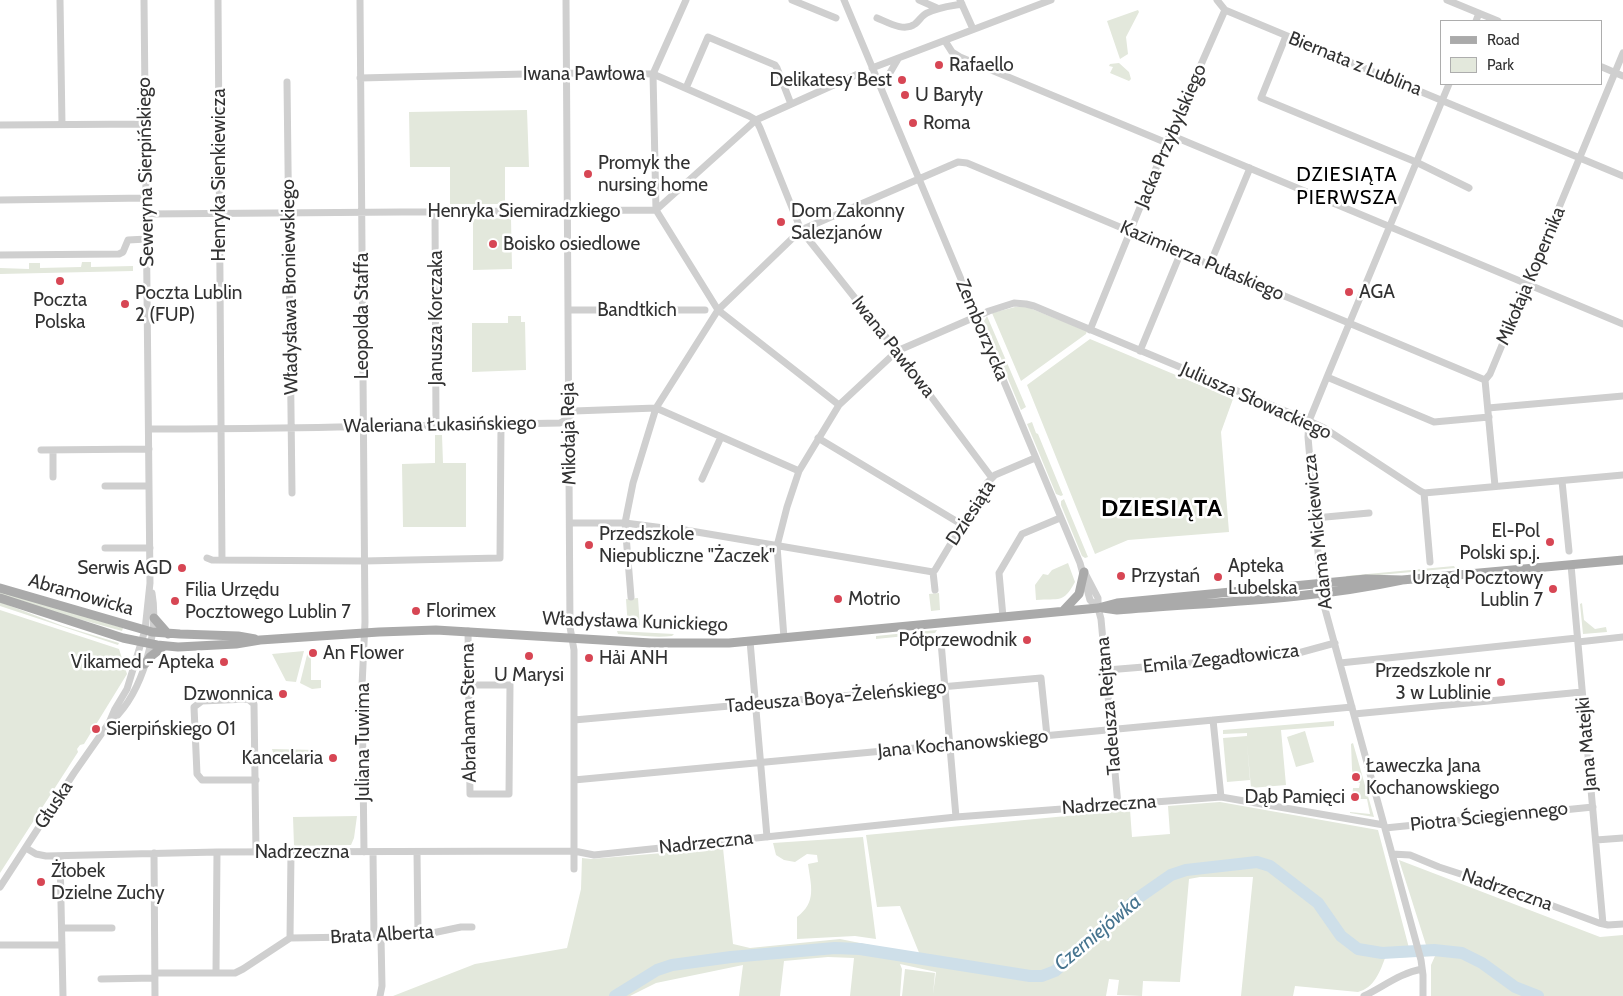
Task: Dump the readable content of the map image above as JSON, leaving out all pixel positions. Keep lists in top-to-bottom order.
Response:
{
  "streets": {
    "main road": ["Abramowicka", "Władysława Kunickiego"],
    "street": [
      "Biernata z Lublina",
      "Iwana Pawłowa",
      "Jacka Przybylskiego",
      "Seweryna Sierpińskiego",
      "Henryka Sienkiewicza",
      "Henryka Siemiradzkiego",
      "Kazimierza Pułaskiego",
      "Mikołaja Kopernika",
      "Władysława Broniewskiego",
      "Bandtkich",
      "Leopolda Staffa",
      "Janusza Korczaka",
      "Zemborzycka",
      "Juliusza Słowackiego",
      "Waleriana Łukasińskiego",
      "Mikołaja Reja",
      "Dziesiąta",
      "Adama Mickiewicza",
      "Emila Zegadłowicza",
      "Tadeusza Boya-Żeleńskiego",
      "Tadeusza Rejtana",
      "Abrahama Sterna",
      "Juliana Tuwima",
      "Jana Kochanowskiego",
      "Jana Matejki",
      "Głuska",
      "Nadrzeczna",
      "Piotra Ściegiennego",
      "Brata Alberta"
    ]
  },
  "crossings": [
    ["Biernata z Lublina", "Jacka Przybylskiego"],
    ["Biernata z Lublina", "Mikołaja Kopernika"],
    ["Biernata z Lublina", "Adama Mickiewicza"],
    ["Iwana Pawłowa", "Kazimierza Pułaskiego"],
    ["Iwana Pawłowa", "Leopolda Staffa"],
    ["Iwana Pawłowa", "Juliusza Słowackiego"],
    ["Iwana Pawłowa", "Mikołaja Reja"],
    ["Iwana Pawłowa", "Dziesiąta"],
    ["Jacka Przybylskiego", "Kazimierza Pułaskiego"],
    ["Jacka Przybylskiego", "Juliusza Słowackiego"],
    ["Seweryna Sierpińskiego", "Henryka Siemiradzkiego"],
    ["Seweryna Sierpińskiego", "Waleriana Łukasińskiego"],
    ["Seweryna Sierpińskiego", "Abramowicka"],
    ["Seweryna Sierpińskiego", "Władysława Kunickiego"],
    ["Henryka Sienkiewicza", "Henryka Siemiradzkiego"],
    ["Henryka Sienkiewicza", "Waleriana Łukasińskiego"],
    ["Henryka Siemiradzkiego", "Władysława Broniewskiego"],
    ["Henryka Siemiradzkiego", "Leopolda Staffa"],
    ["Henryka Siemiradzkiego", "Janusza Korczaka"],
    ["Henryka Siemiradzkiego", "Mikołaja Reja"],
    ["Kazimierza Pułaskiego", "Mikołaja Kopernika"],
    ["Kazimierza Pułaskiego", "Zemborzycka"],
    ["Kazimierza Pułaskiego", "Waleriana Łukasińskiego"],
    ["Kazimierza Pułaskiego", "Adama Mickiewicza"],
    ["Władysława Broniewskiego", "Waleriana Łukasińskiego"],
    ["Bandtkich", "Mikołaja Reja"],
    ["Leopolda Staffa", "Waleriana Łukasińskiego"],
    ["Leopolda Staffa", "Władysława Kunickiego"],
    ["Leopolda Staffa", "Juliana Tuwima"],
    ["Janusza Korczaka", "Waleriana Łukasińskiego"],
    ["Zemborzycka", "Juliusza Słowackiego"],
    ["Zemborzycka", "Dziesiąta"],
    ["Zemborzycka", "Władysława Kunickiego"],
    ["Zemborzycka", "Tadeusza Rejtana"],
    ["Juliusza Słowackiego", "Waleriana Łukasińskiego"],
    ["Juliusza Słowackiego", "Adama Mickiewicza"],
    ["Juliusza Słowackiego", "Władysława Kunickiego"],
    ["Waleriana Łukasińskiego", "Mikołaja Reja"],
    ["Mikołaja Reja", "Władysława Kunickiego"],
    ["Mikołaja Reja", "Tadeusza Boya-Żeleńskiego"],
    ["Mikołaja Reja", "Jana Kochanowskiego"],
    ["Mikołaja Reja", "Nadrzeczna"],
    ["Adama Mickiewicza", "Władysława Kunickiego"],
    ["Adama Mickiewicza", "Emila Zegadłowicza"],
    ["Adama Mickiewicza", "Jana Kochanowskiego"],
    ["Adama Mickiewicza", "Nadrzeczna"],
    ["Adama Mickiewicza", "Piotra Ściegiennego"],
    ["Abramowicka", "Władysława Kunickiego"],
    ["Abramowicka", "Głuska"],
    ["Władysława Kunickiego", "Tadeusza Rejtana"],
    ["Władysława Kunickiego", "Abrahama Sterna"],
    ["Władysława Kunickiego", "Juliana Tuwima"],
    ["Władysława Kunickiego", "Jana Matejki"],
    ["Władysława Kunickiego", "Głuska"],
    ["Emila Zegadłowicza", "Tadeusza Rejtana"],
    ["Tadeusza Boya-Żeleńskiego", "Jana Kochanowskiego"],
    ["Tadeusza Rejtana", "Jana Kochanowskiego"],
    ["Tadeusza Rejtana", "Nadrzeczna"],
    ["Juliana Tuwima", "Nadrzeczna"],
    ["Jana Kochanowskiego", "Jana Matejki"],
    ["Jana Matejki", "Nadrzeczna"],
    ["Jana Matejki", "Piotra Ściegiennego"],
    ["Głuska", "Nadrzeczna"],
    ["Nadrzeczna", "Piotra Ściegiennego"]
  ],
  "districts": ["DZIESIĄTA PIERWSZA", "DZIESIĄTA"],
  "water": ["Czerniejówka"],
  "places": [
    "Rafaello",
    "Delikatesy Best",
    "U Baryły",
    "Roma",
    "Promyk the nursing home",
    "Dom Zakonny Salezjanów",
    "Boisko osiedlowe",
    "Poczta Polska",
    "AGA",
    "Poczta Lublin 2 (FUP)",
    "El-Pol Polski sp.j.",
    "Przedszkole Niepubliczne \"Żaczek\"",
    "Serwis AGD",
    "Przystań",
    "Apteka Lubelska",
    "Urząd Pocztowy Lublin 7",
    "Motrio",
    "Filia Urzędu Pocztowego Lublin 7",
    "Florimex",
    "Półprzewodnik",
    "An Flower",
    "U Marysi",
    "Hải ANH",
    "Vikamed - Apteka",
    "Przedszkole nr 3 w Lublinie",
    "Dzwonnica",
    "Sierpińskiego 01",
    "Kancelaria",
    "Ławeczka Jana Kochanowskiego",
    "Dąb Pamięci",
    "Żłobek Dzielne Zuchy"
  ],
  "legend": ["Road", "Park"]
}
